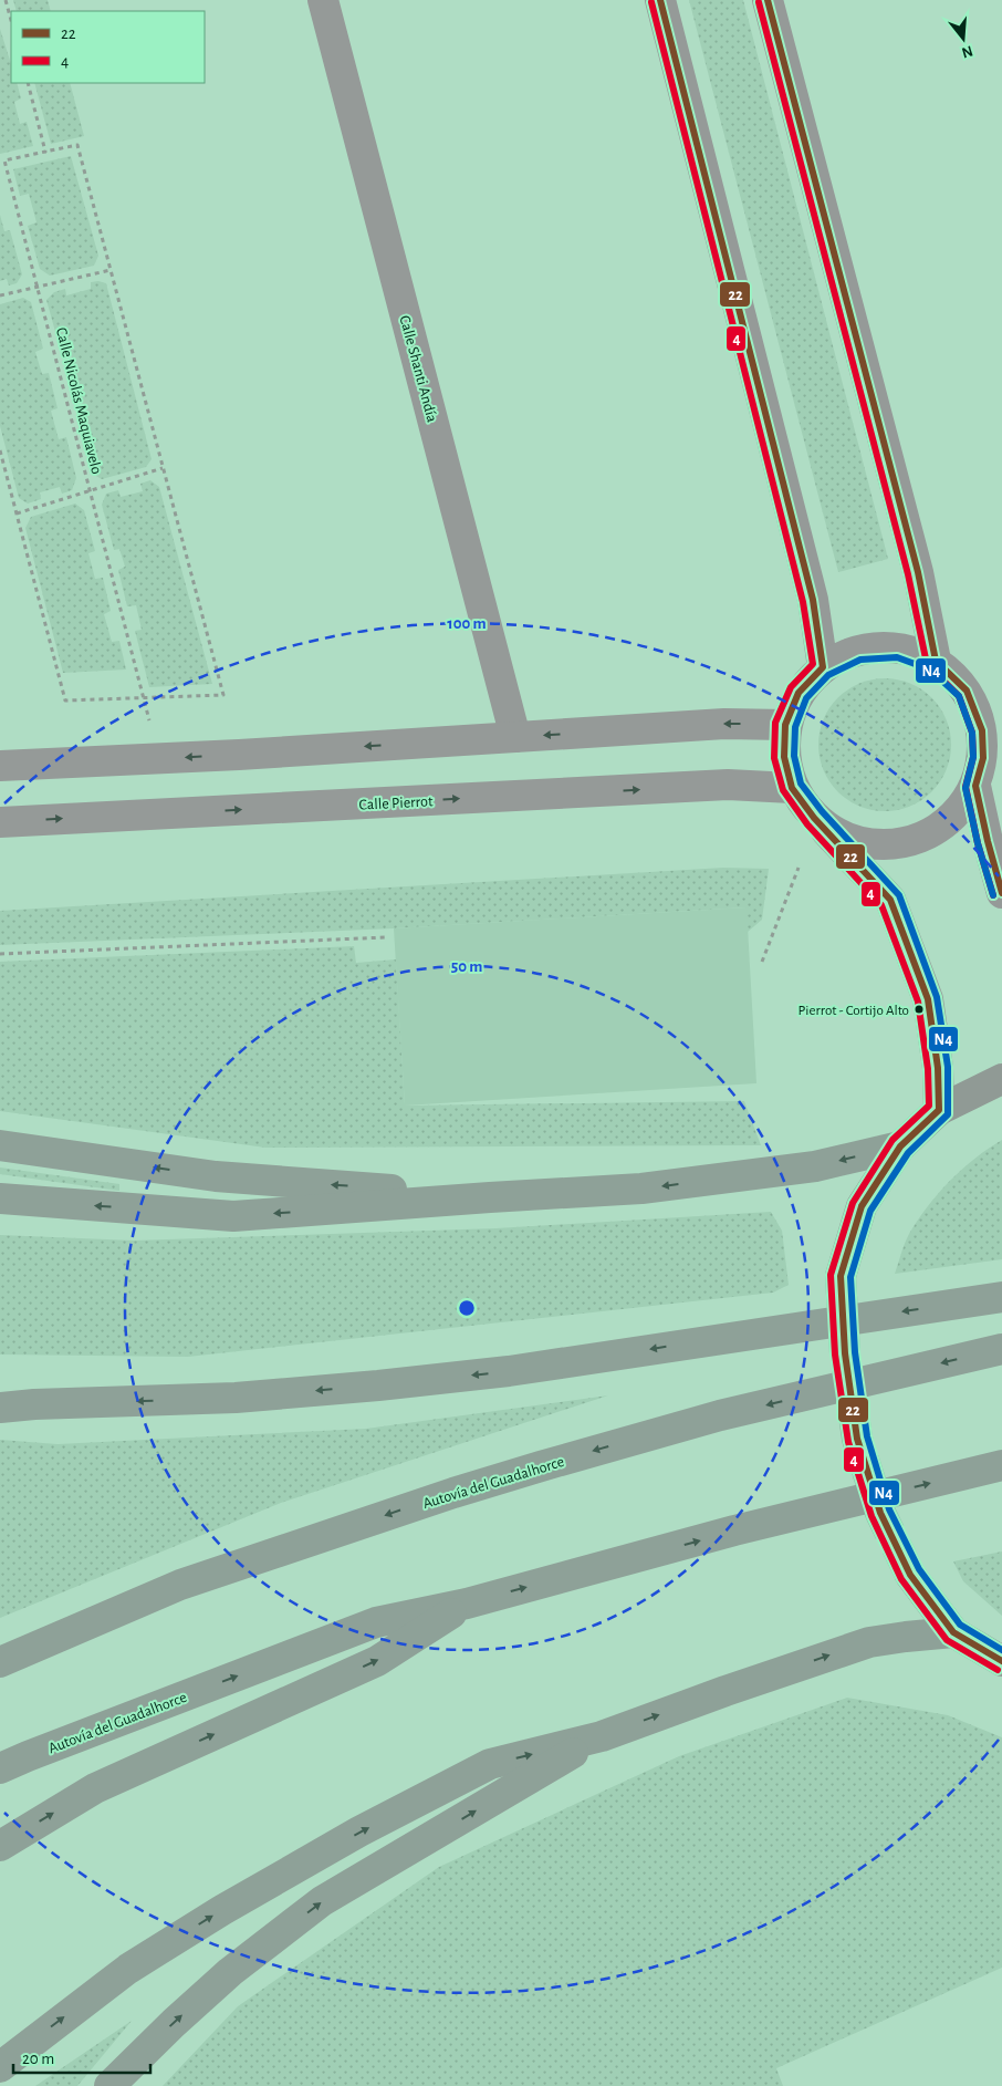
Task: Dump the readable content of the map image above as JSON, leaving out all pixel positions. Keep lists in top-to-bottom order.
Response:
{
  "streets": {
    "highway": ["Autovía del Guadalhorce"],
    "street": ["Calle Shanti Andía", "Calle Pierrot"],
    "path": ["Calle Nicolás Maquiavelo"]
  },
  "places": ["Pierrot - Cortijo Alto"],
  "lines": ["transit line 22", "transit line 4", "transit line N4"],
  "legend": ["22", "4"],
  "scale_bar": "20 m",
  "north": "bottom",
  "rings": ["100 m", "50 m"]
}
